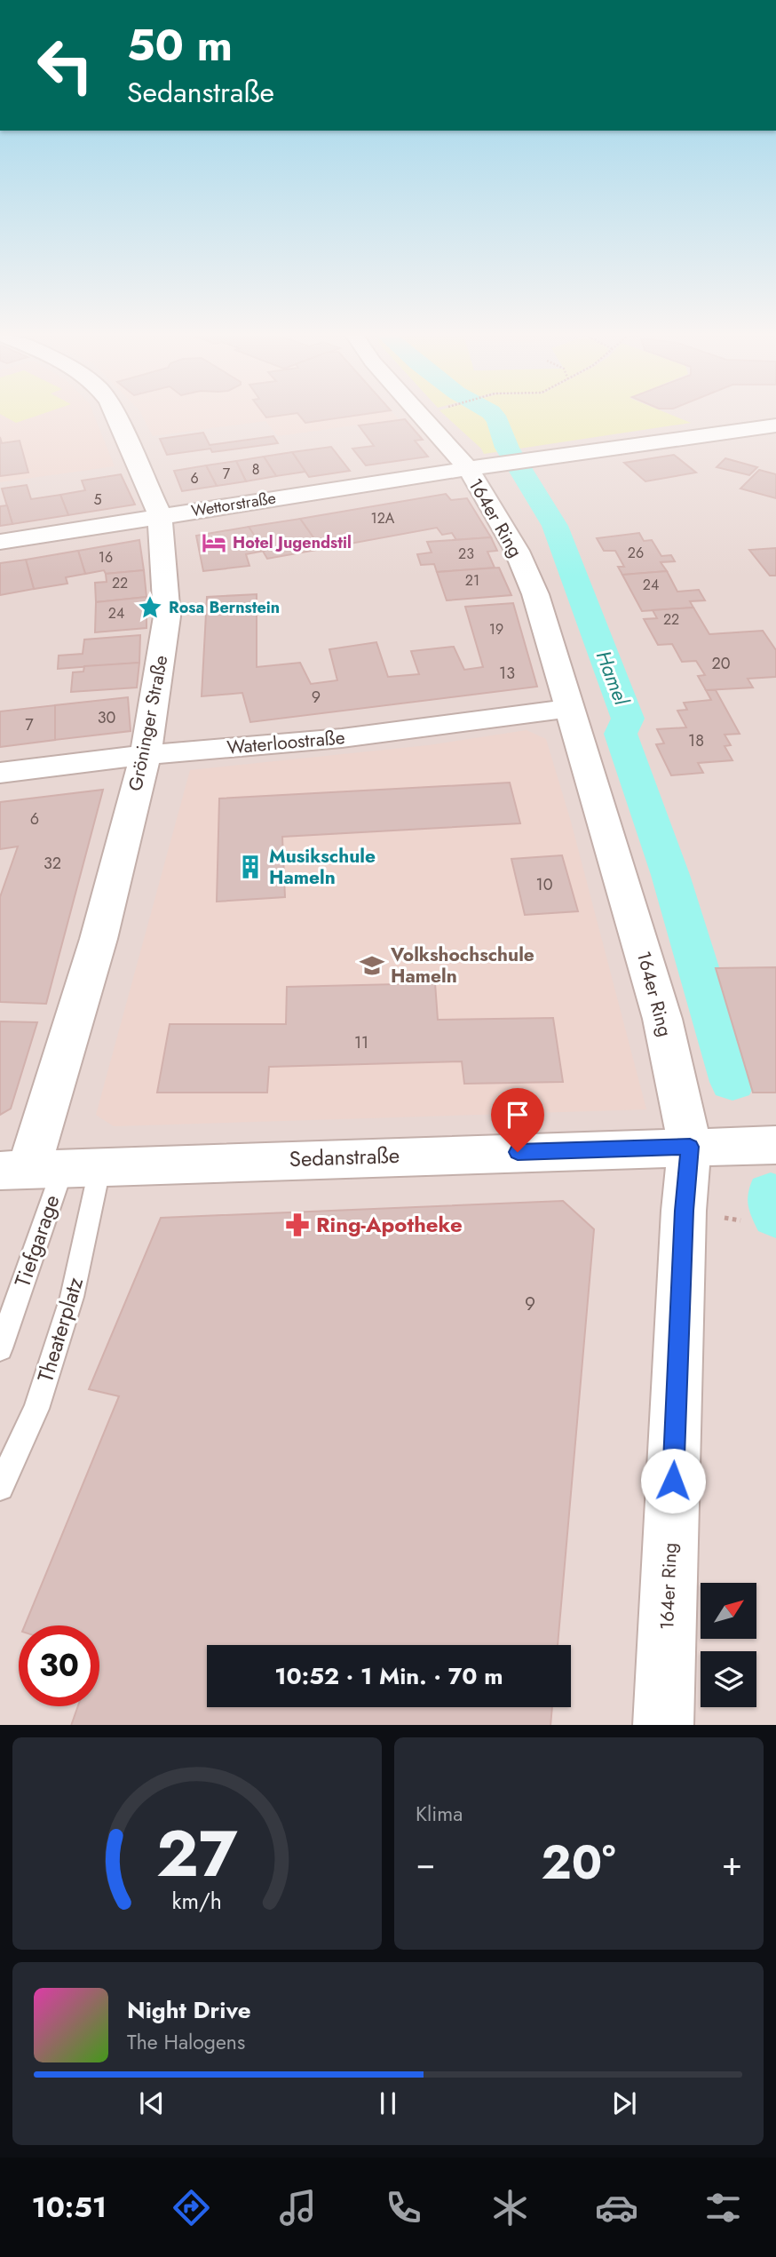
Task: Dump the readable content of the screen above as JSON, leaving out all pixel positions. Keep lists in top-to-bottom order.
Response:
{
  "streets": {
    "street": [
      "Wettorstraße",
      "164er Ring",
      "Gröninger Straße",
      "Waterloostraße",
      "Sedanstraße"
    ],
    "lane": ["Tiefgarage", "Theaterplatz"]
  },
  "crossings": [
    ["Wettorstraße", "164er Ring"],
    ["Wettorstraße", "Gröninger Straße"],
    ["164er Ring", "Waterloostraße"],
    ["164er Ring", "Sedanstraße"],
    ["Gröninger Straße", "Waterloostraße"],
    ["Gröninger Straße", "Sedanstraße"],
    ["Gröninger Straße", "Tiefgarage"],
    ["Gröninger Straße", "Theaterplatz"],
    ["Sedanstraße", "Tiefgarage"],
    ["Sedanstraße", "Theaterplatz"],
    ["Tiefgarage", "Theaterplatz"]
  ],
  "water": ["Hamel"],
  "places": {
    "hotel": ["Hotel Jugendstil"],
    "place": ["Rosa Bernstein"],
    "building": ["Musikschule Hameln"],
    "school or university": ["Volkshochschule Hameln"],
    "pharmacy": ["Ring-Apotheke"]
  },
  "house_numbers": [
    "8",
    "7",
    "6",
    "5",
    "12A",
    "26",
    "23",
    "16",
    "21",
    "22",
    "24",
    "24",
    "22",
    "19",
    "20",
    "13",
    "9",
    "30",
    "7",
    "18",
    "6",
    "32",
    "10",
    "11",
    "9"
  ],
  "north": "top right",
  "page": {
    "turn": ["50 m", "Sedanstraße"],
    "limit": "30",
    "trip": "10:52 · 1 Min. · 70 m",
    "tile": "Klima",
    "heat": ["−", "20°", "+"],
    "song": ["Night Drive", "The Halogens"],
    "tabs": "10:51",
    "gauge": ["27", "km/h"]
  }
}
